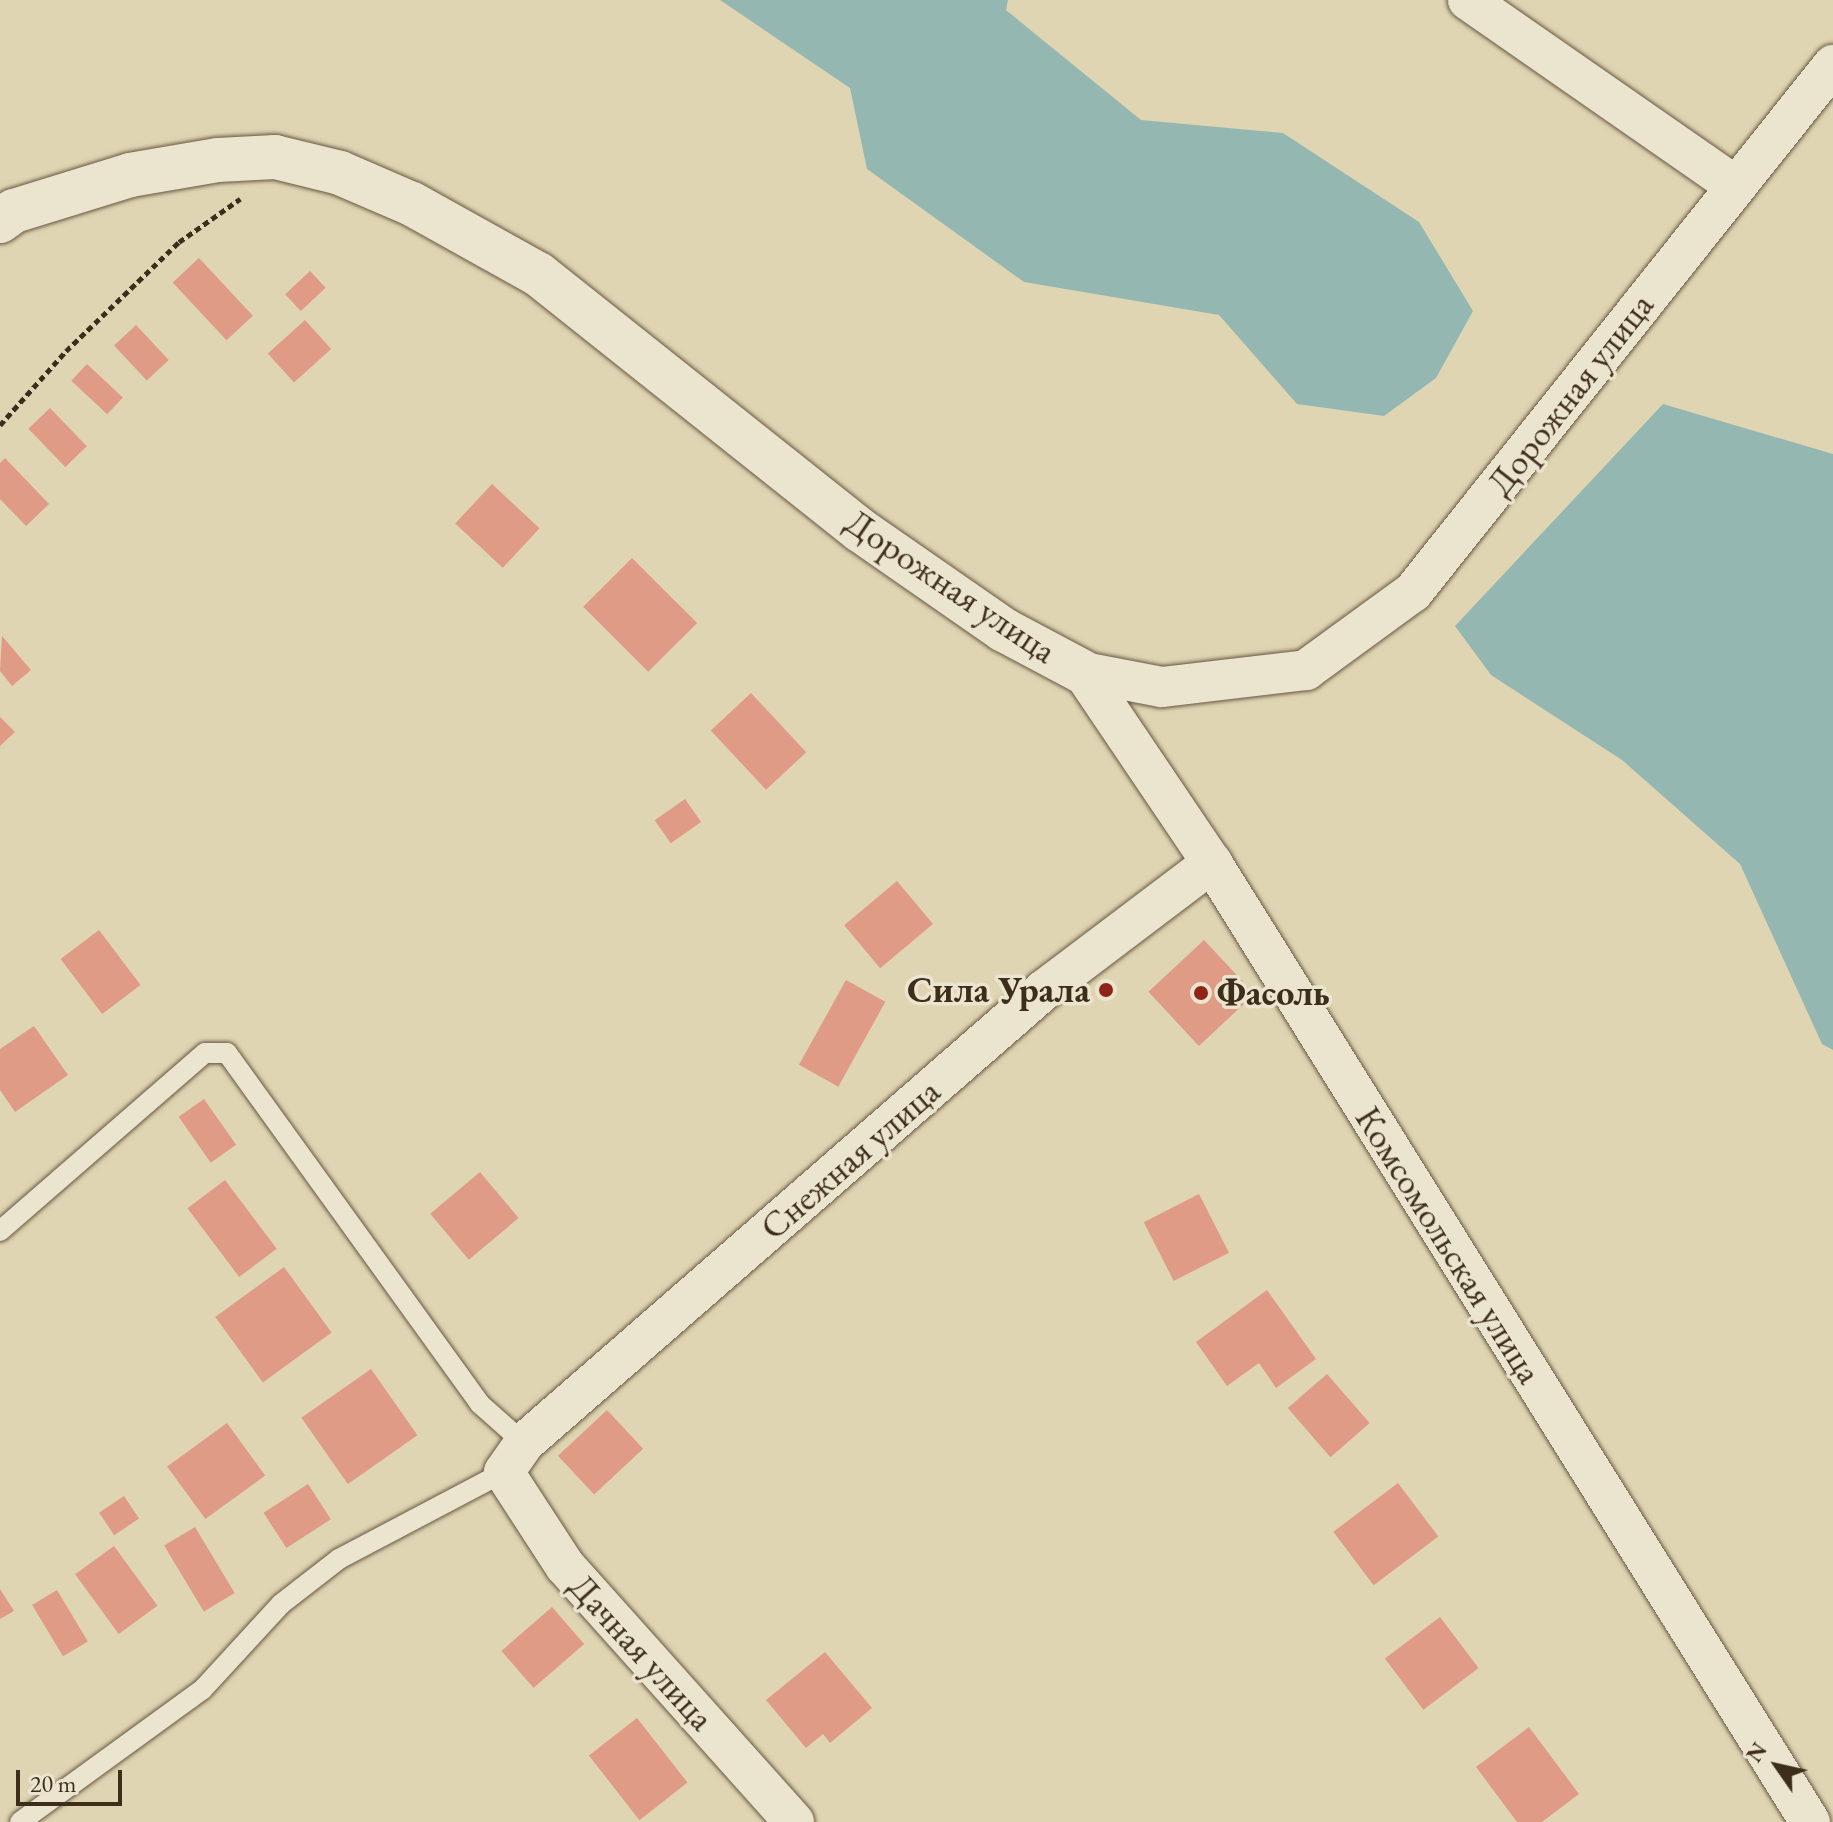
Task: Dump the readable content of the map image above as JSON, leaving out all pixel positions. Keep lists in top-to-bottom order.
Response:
{
  "streets": {
    "street": [
      "Дорожная улица",
      "Снежная улица",
      "Комсомольская улица",
      "Дачная улица"
    ]
  },
  "crossings": [
    ["Дорожная улица", "Комсомольская улица"],
    ["Снежная улица", "Комсомольская улица"],
    ["Снежная улица", "Дачная улица"]
  ],
  "places": ["Сила Урала", "Фасоль"],
  "scale_bar": "20 m",
  "north": "top left"
}
